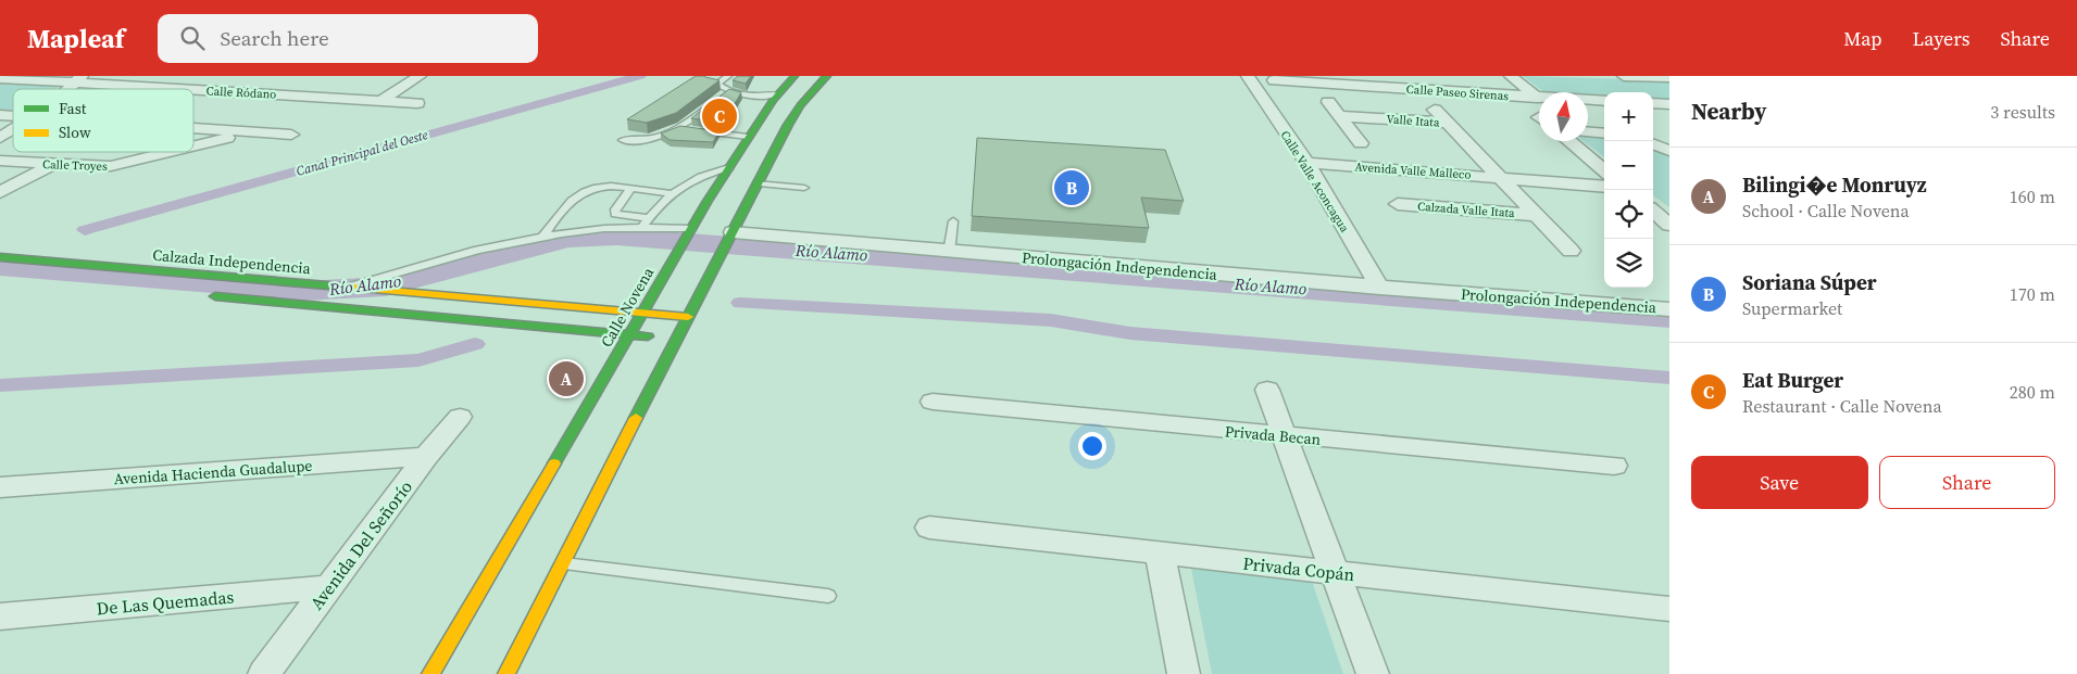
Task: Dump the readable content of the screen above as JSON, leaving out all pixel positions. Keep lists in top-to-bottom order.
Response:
{
  "streets": {
    "main road": ["Calzada Independencia", "Calle Novena"],
    "street": [
      "Calle Ródano",
      "Calle Paseo Sirenas",
      "Valle Itata",
      "Calle Troyes",
      "Avenida Valle Malleco",
      "Calle Valle Aconcagua",
      "Calzada Valle Itata",
      "Prolongación Independencia",
      "Privada Becan",
      "Avenida Hacienda Guadalupe",
      "Avenida Del Señorío",
      "Privada Copán",
      "De Las Quemadas"
    ]
  },
  "crossings": [
    ["Valle Itata", "Avenida Valle Malleco"],
    ["Valle Itata", "Calzada Valle Itata"],
    ["Avenida Valle Malleco", "Calle Valle Aconcagua"],
    ["Avenida Valle Malleco", "Calzada Valle Itata"],
    ["Calle Valle Aconcagua", "Prolongación Independencia"],
    ["Calzada Independencia", "Calle Novena"],
    ["Avenida Hacienda Guadalupe", "Avenida Del Señorío"],
    ["Avenida Del Señorío", "De Las Quemadas"]
  ],
  "water": ["Canal Principal del Oeste", "Río Alamo"],
  "legend": ["Fast", "Slow"],
  "north": "top",
  "page": {
    "header": "Mapleaf",
    "search": "Search here",
    "nav": ["Map", "Layers", "Share"],
    "heading": ["Nearby", "3 results"],
    "map_buttons": ["+", "−"],
    "pins": ["C", "B", "A"],
    "list": [
      {
        "mark": "A",
        "name": "Bilingi�e Monruyz",
        "note": "School · Calle Novena",
        "value": "160 m"
      },
      {
        "mark": "B",
        "name": "Soriana Súper",
        "note": "Supermarket",
        "value": "170 m"
      },
      {
        "mark": "C",
        "name": "Eat Burger",
        "note": "Restaurant · Calle Novena",
        "value": "280 m"
      }
    ],
    "buttons": ["Save", "Share"]
  }
}
